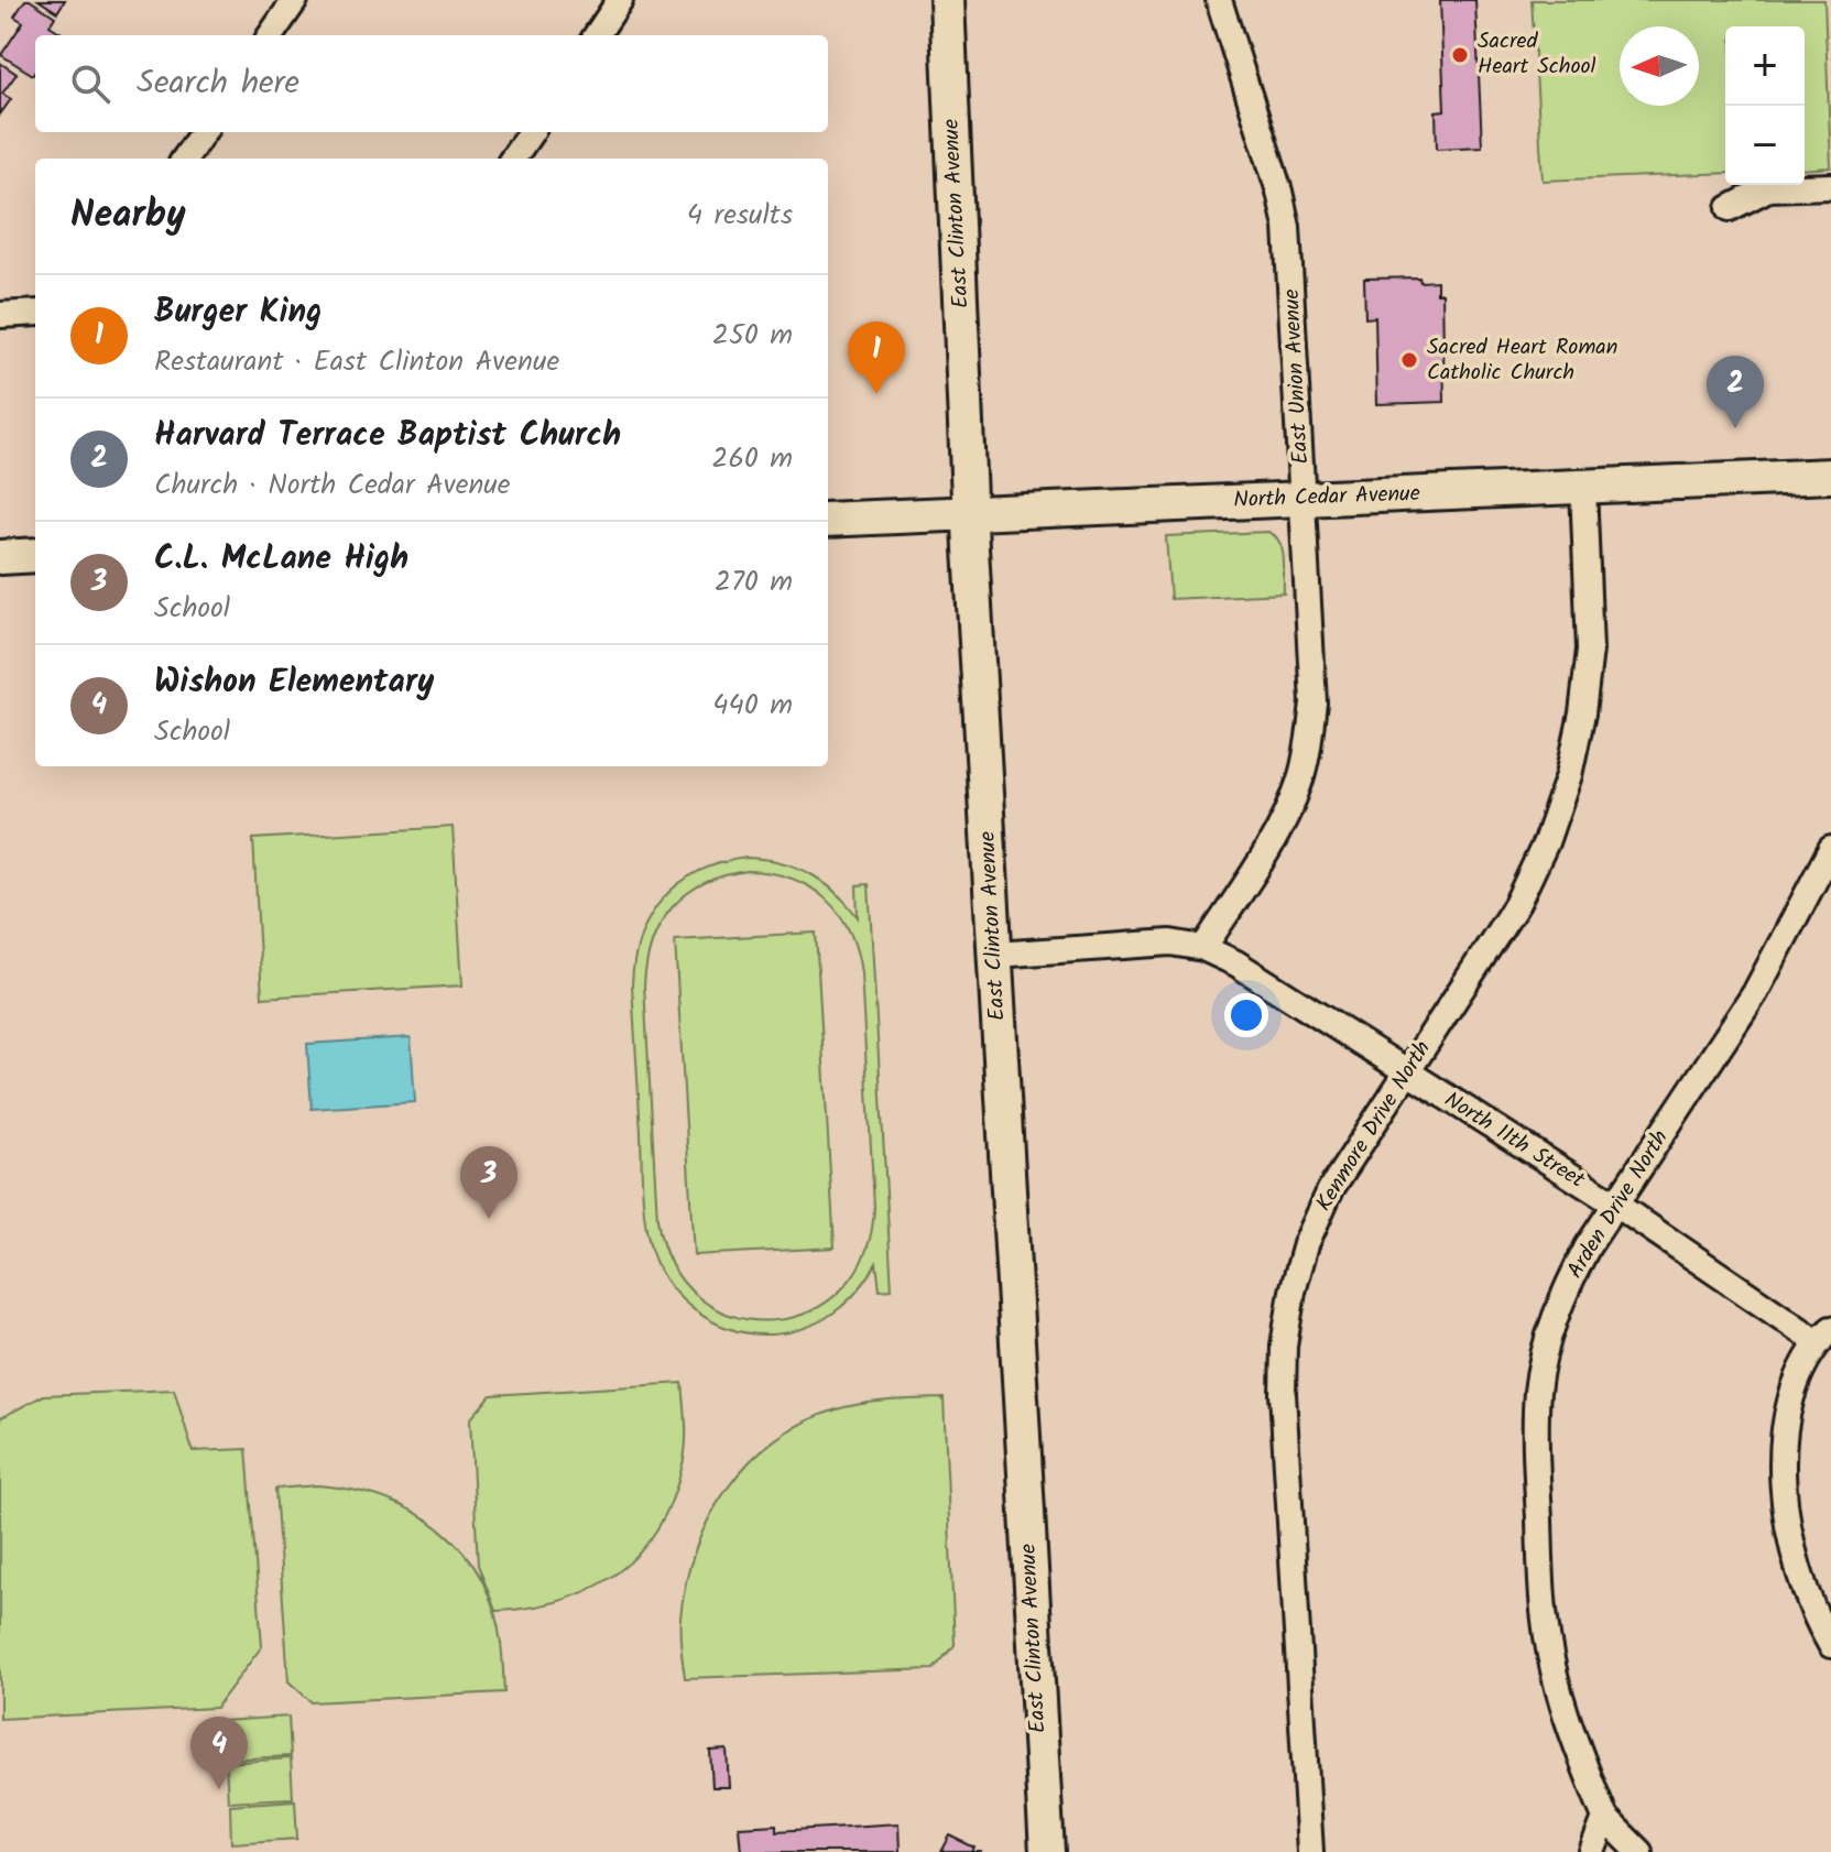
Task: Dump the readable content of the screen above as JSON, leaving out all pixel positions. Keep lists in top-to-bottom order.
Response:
{
  "streets": {
    "main road": ["East Clinton Avenue", "North Cedar Avenue"],
    "street": [
      "East Union Avenue",
      "Kenmore Drive North",
      "North 11th Street",
      "Arden Drive North"
    ]
  },
  "crossings": [
    ["East Clinton Avenue", "North Cedar Avenue"],
    ["East Clinton Avenue", "North 11th Street"],
    ["East Union Avenue", "North Cedar Avenue"],
    ["East Union Avenue", "North 11th Street"],
    ["North Cedar Avenue", "Kenmore Drive North"],
    ["Kenmore Drive North", "North 11th Street"],
    ["North 11th Street", "Arden Drive North"]
  ],
  "places": ["Sacred Heart School", "Sacred Heart Roman Catholic Church"],
  "north": "left",
  "page": {
    "map_buttons": ["+", "−"],
    "search": "Search here",
    "heading": ["Nearby", "4 results"],
    "list": [
      {
        "mark": "1",
        "name": "Burger King",
        "note": "Restaurant · East Clinton Avenue",
        "value": "250 m"
      },
      {
        "mark": "2",
        "name": "Harvard Terrace Baptist Church",
        "note": "Church · North Cedar Avenue",
        "value": "260 m"
      },
      {
        "mark": "3",
        "name": "C.L. McLane High",
        "note": "School",
        "value": "270 m"
      },
      {
        "mark": "4",
        "name": "Wishon Elementary",
        "note": "School",
        "value": "440 m"
      }
    ],
    "pins": [
      "1",
      "2",
      "3",
      "4"
    ]
  }
}
